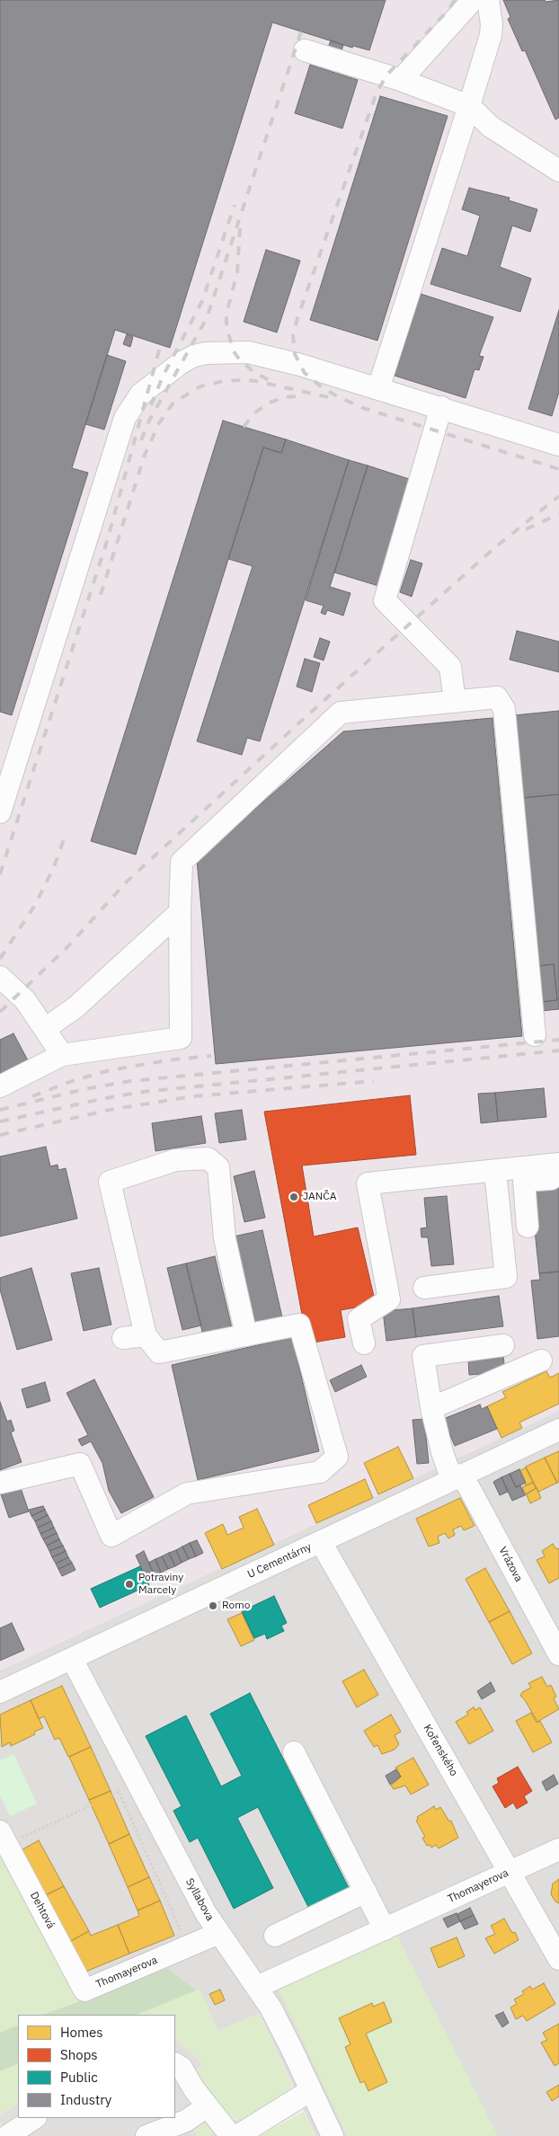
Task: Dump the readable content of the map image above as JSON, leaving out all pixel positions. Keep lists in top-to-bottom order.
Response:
{
  "streets": {
    "street": [
      "U Cementárny",
      "Vrázova",
      "Kořenského",
      "Thomayerova",
      "Syllabova",
      "Dehtová"
    ]
  },
  "crossings": [
    ["U Cementárny", "Vrázova"],
    ["U Cementárny", "Kořenského"],
    ["U Cementárny", "Syllabova"],
    ["Kořenského", "Thomayerova"],
    ["Thomayerova", "Syllabova"],
    ["Thomayerova", "Dehtová"]
  ],
  "places": ["JANČA", "Potraviny Marcely", "Romo"],
  "legend": [
    "Homes",
    "Shops",
    "Public",
    "Industry"
  ]
}
